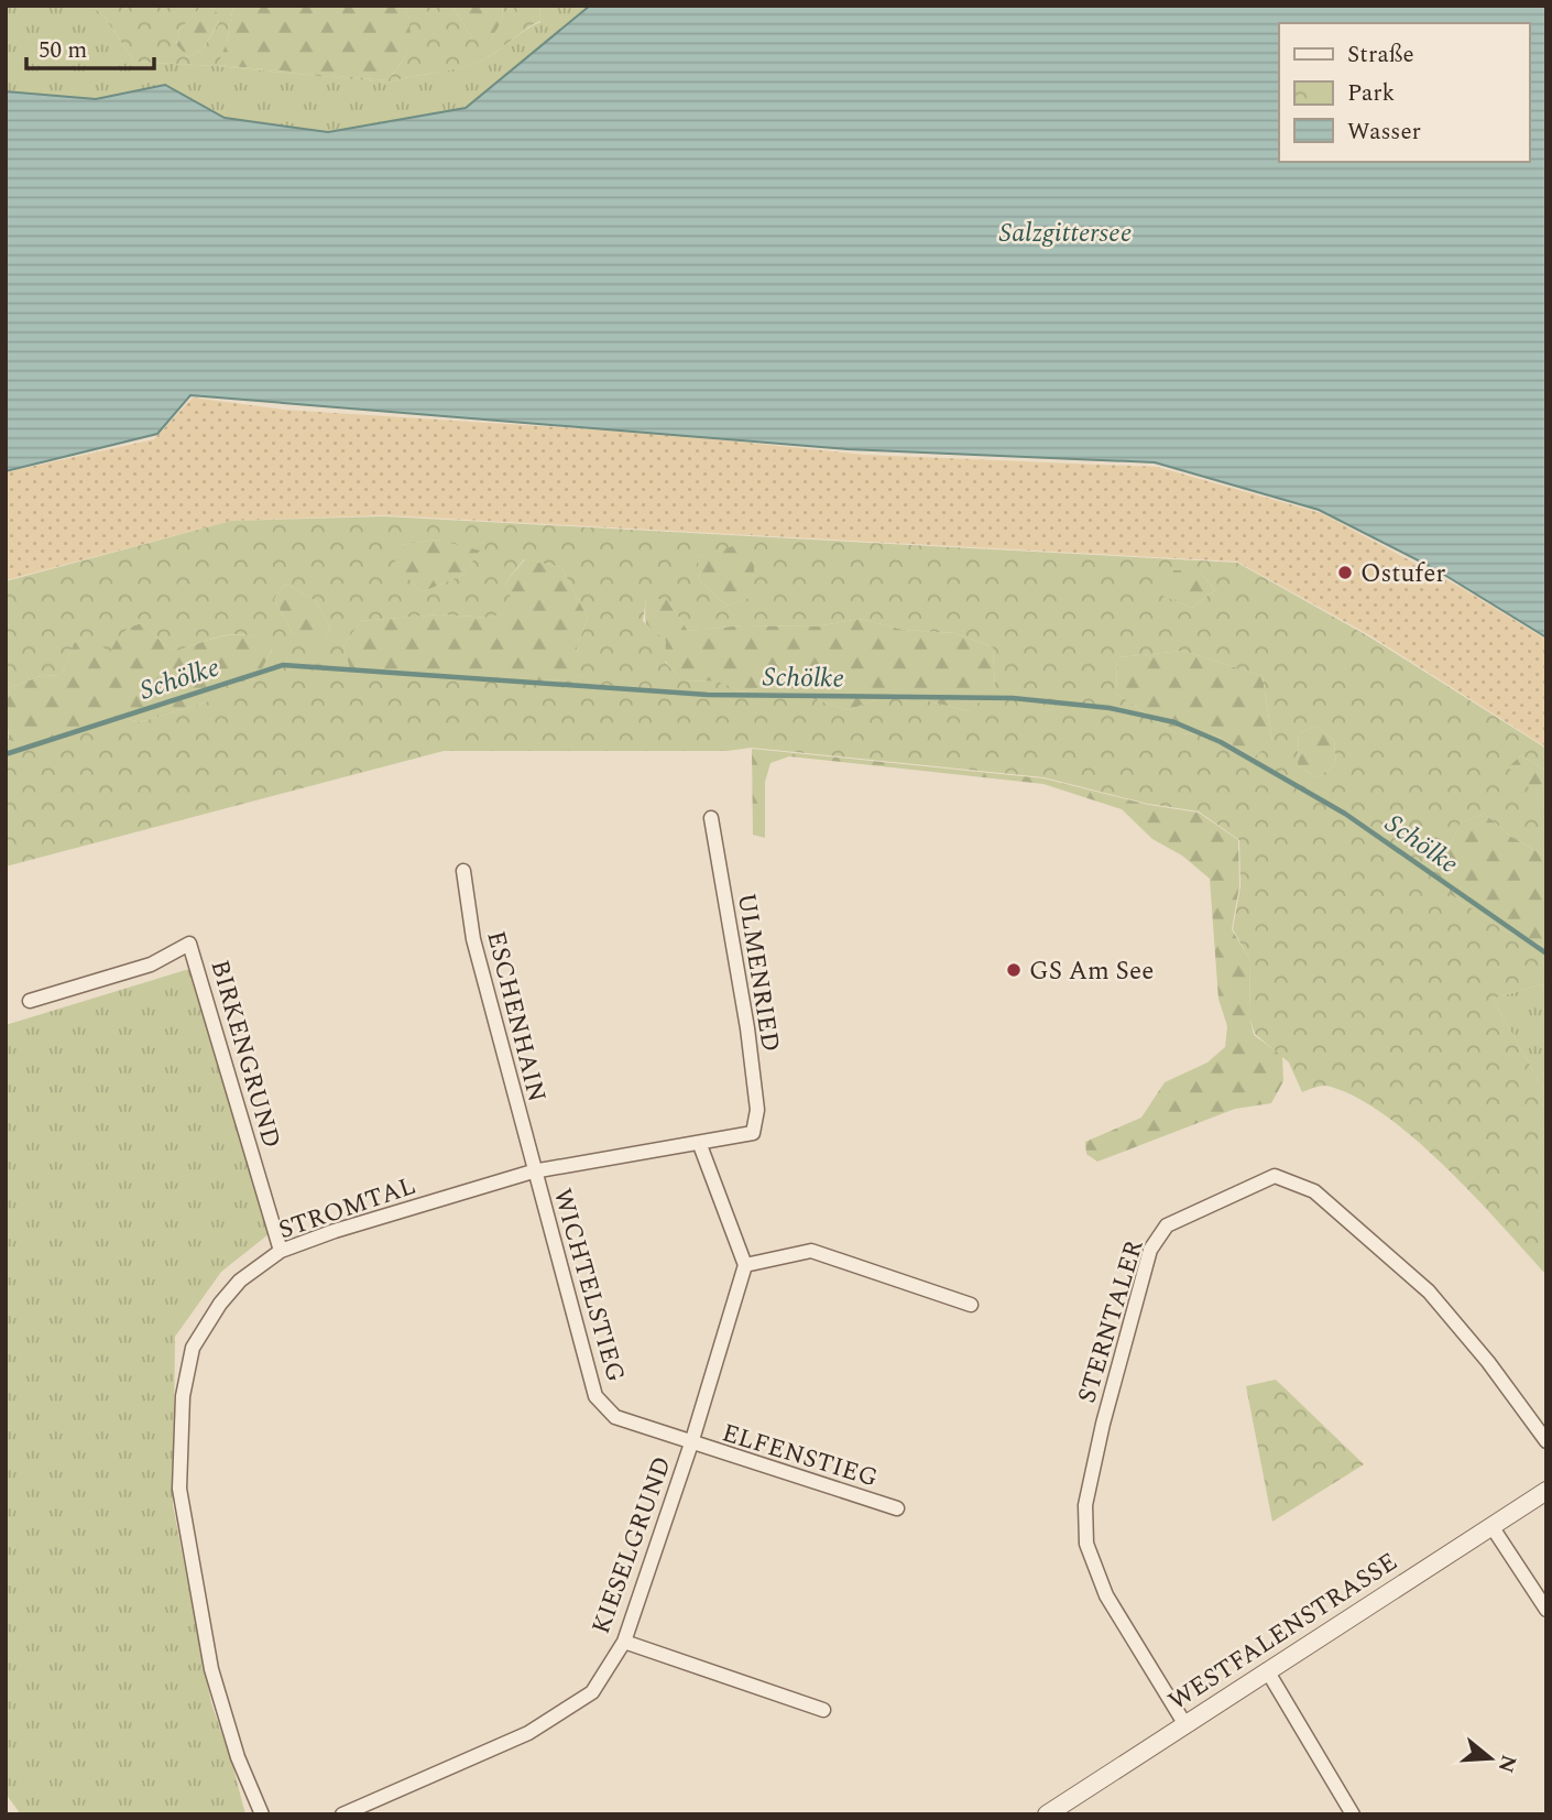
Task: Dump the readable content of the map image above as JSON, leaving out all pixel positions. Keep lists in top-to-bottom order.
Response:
{
  "streets": {
    "street": [
      "ULMENRIED",
      "ESCHENHAIN",
      "BIRKENGRUND",
      "STROMTAL",
      "WICHTELSTIEG",
      "STERNTALER",
      "ELFENSTIEG",
      "KIESELGRUND",
      "WESTFALENSTRASSE"
    ]
  },
  "crossings": [
    ["ULMENRIED", "STROMTAL"],
    ["ESCHENHAIN", "STROMTAL"],
    ["ESCHENHAIN", "WICHTELSTIEG"],
    ["BIRKENGRUND", "STROMTAL"],
    ["STROMTAL", "WICHTELSTIEG"],
    ["WICHTELSTIEG", "ELFENSTIEG"],
    ["WICHTELSTIEG", "KIESELGRUND"],
    ["STERNTALER", "WESTFALENSTRASSE"],
    ["ELFENSTIEG", "KIESELGRUND"]
  ],
  "water": ["Salzgittersee", "Schölke"],
  "places": ["Ostufer", "GS Am See"],
  "legend": ["Straße", "Park", "Wasser"],
  "scale_bar": "50 m",
  "north": "right"
}
